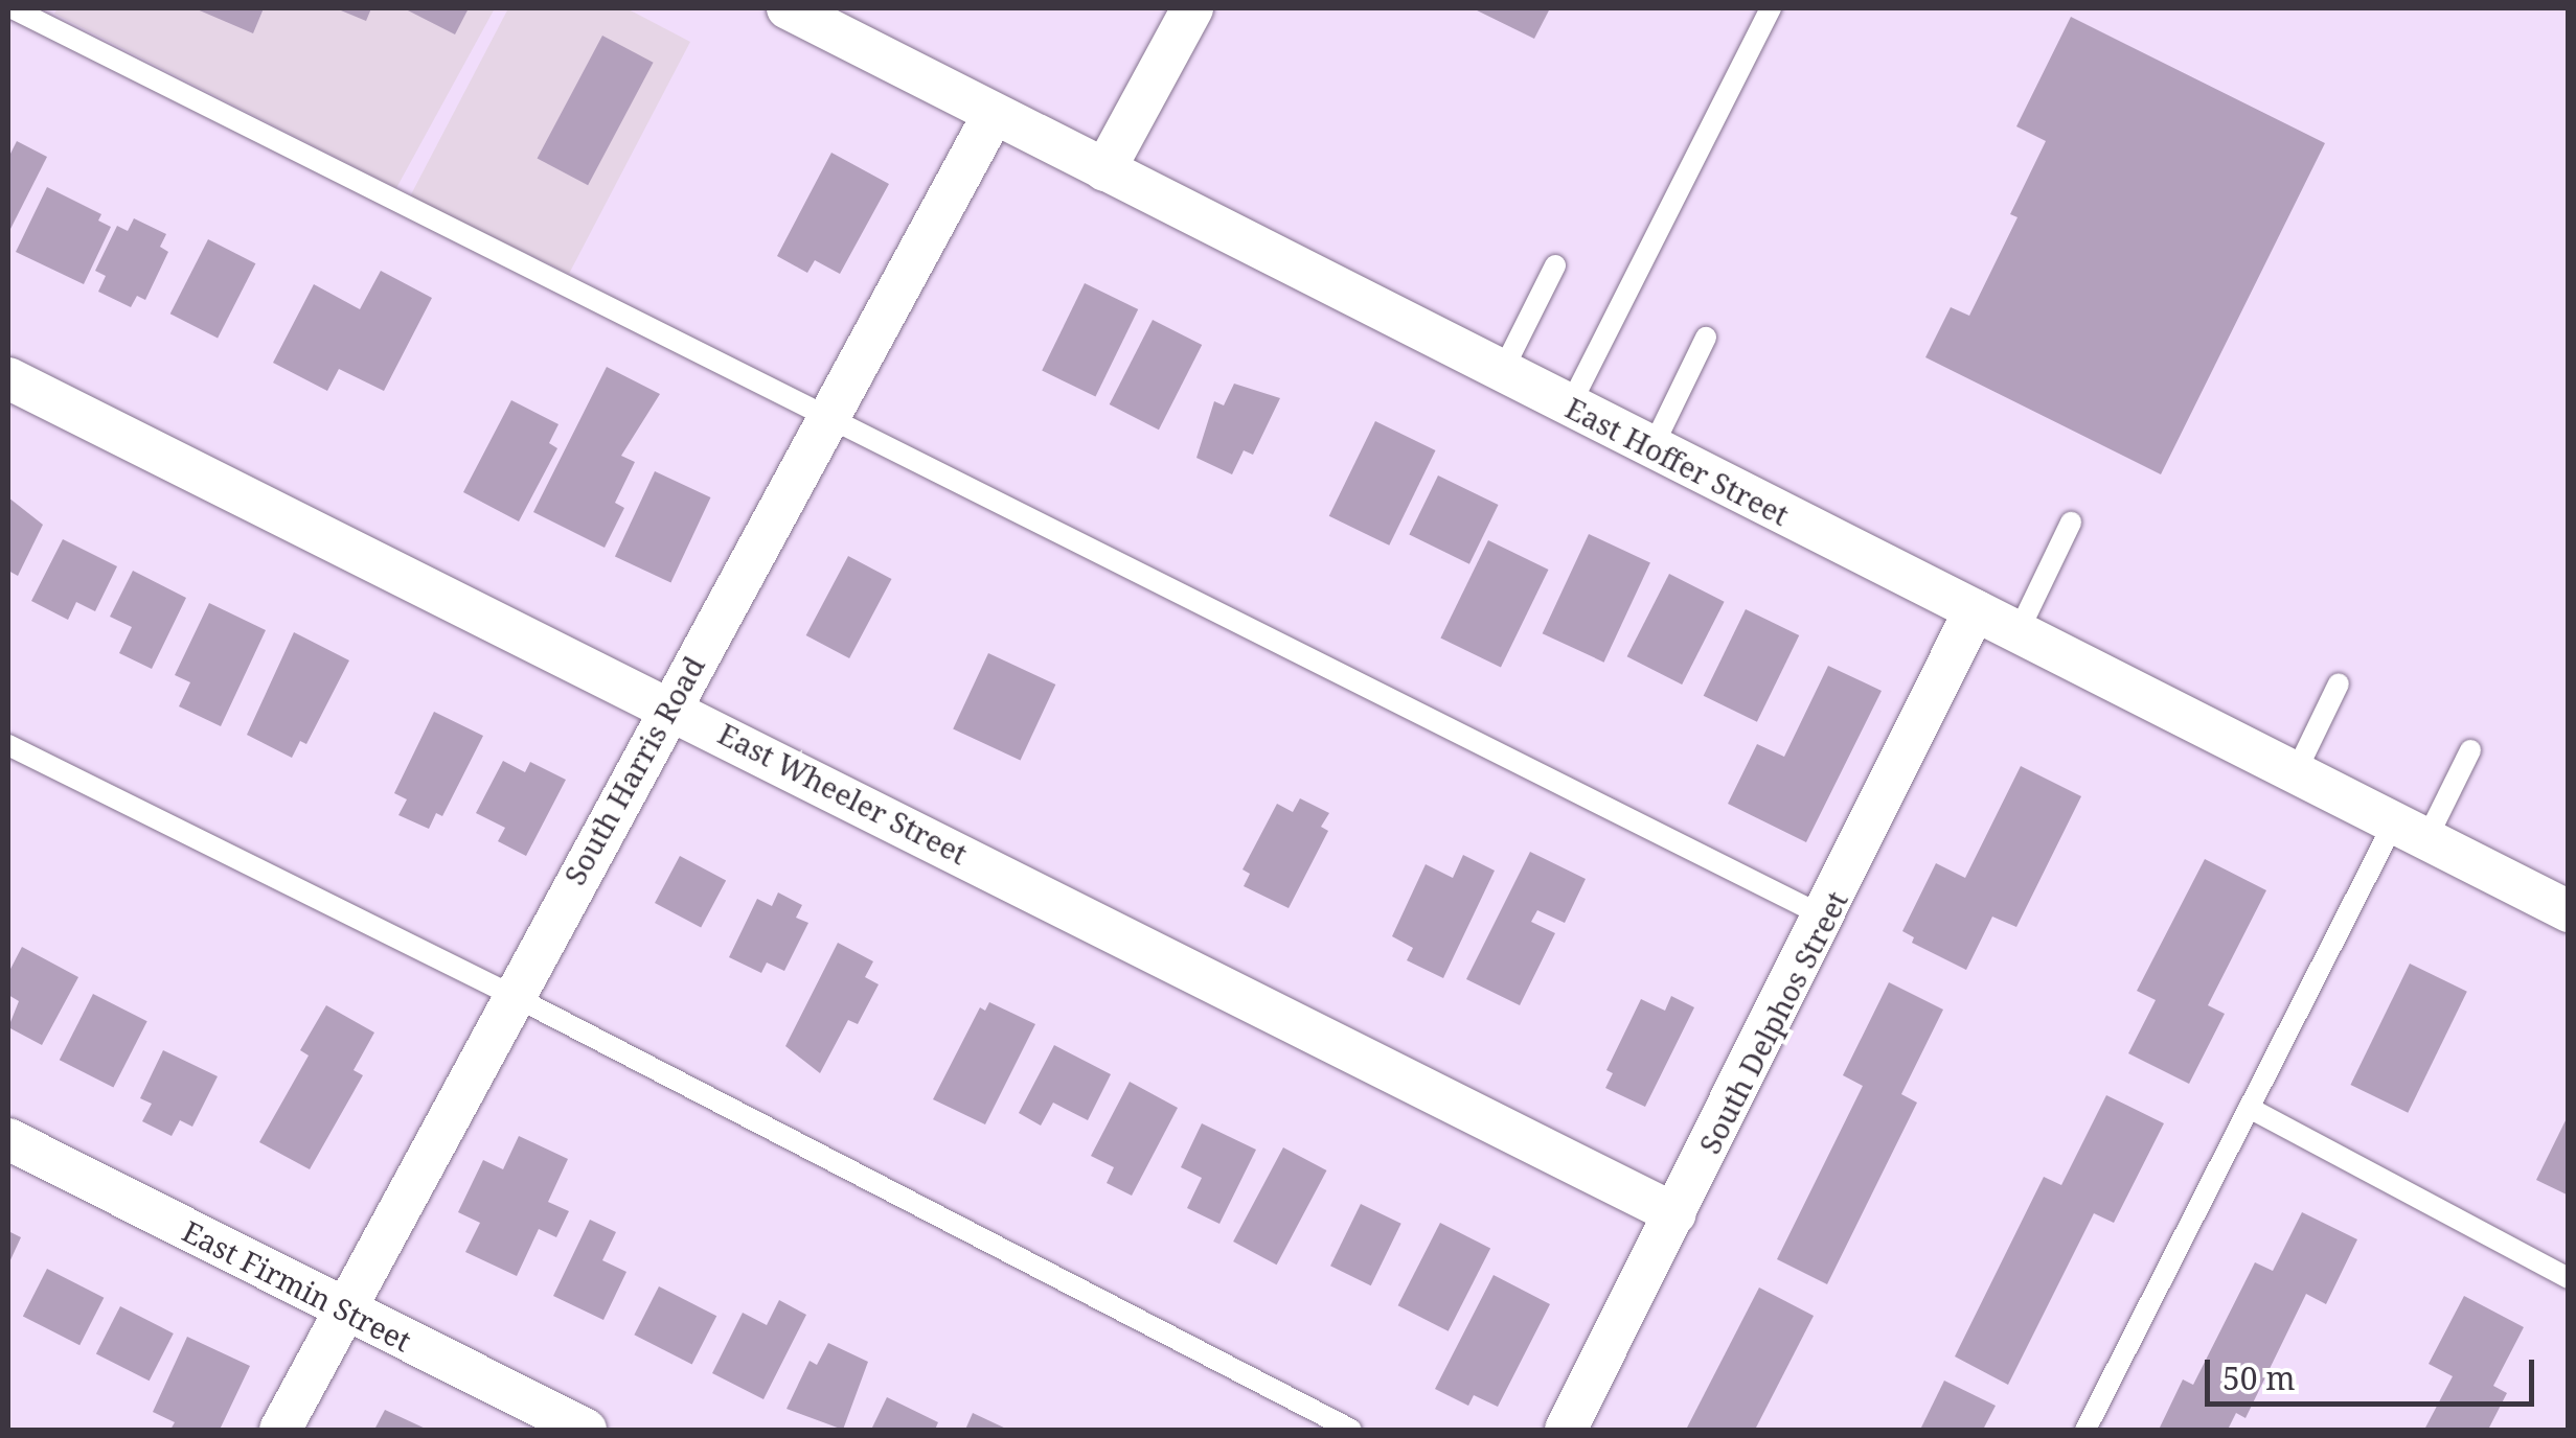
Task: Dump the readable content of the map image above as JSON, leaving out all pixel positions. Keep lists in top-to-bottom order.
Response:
{
  "streets": {
    "street": [
      "East Hoffer Street",
      "South Harris Road",
      "East Wheeler Street",
      "South Delphos Street",
      "East Firmin Street"
    ]
  },
  "crossings": [
    ["East Hoffer Street", "South Harris Road"],
    ["East Hoffer Street", "South Delphos Street"],
    ["South Harris Road", "East Wheeler Street"],
    ["South Harris Road", "East Firmin Street"],
    ["East Wheeler Street", "South Delphos Street"]
  ],
  "scale_bar": "50 m"
}
